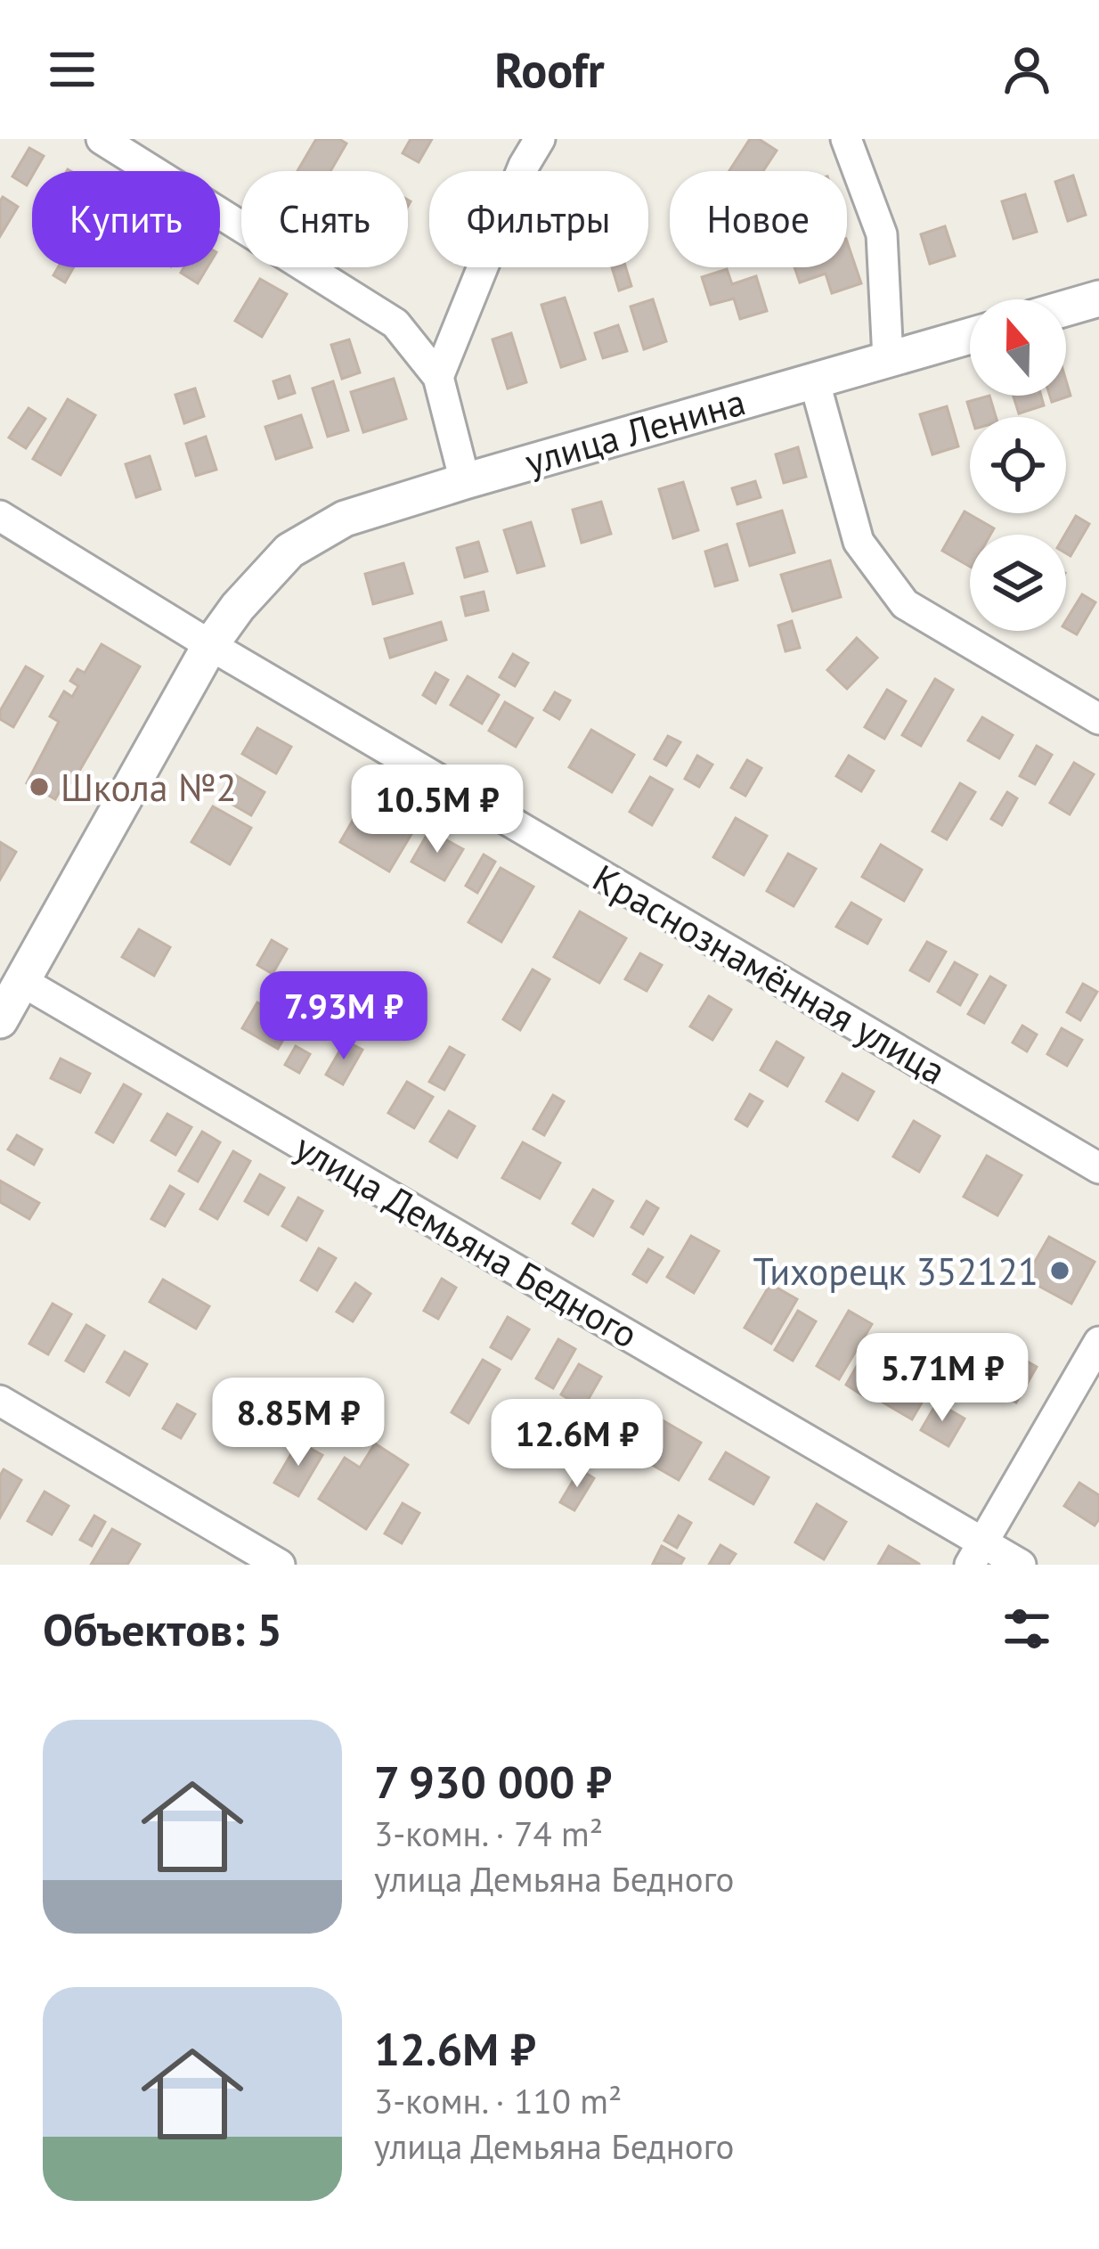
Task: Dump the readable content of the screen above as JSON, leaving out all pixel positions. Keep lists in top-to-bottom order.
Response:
{
  "streets": {
    "street": ["улица Ленина", "Краснознамённая улица", "улица Демьяна Бедного"]
  },
  "crossings": [
    ["улица Ленина", "Краснознамённая улица"],
    ["улица Ленина", "улица Демьяна Бедного"]
  ],
  "places": ["Школа №2", "Тихорецк 352121"],
  "north": "top",
  "page": {
    "header": "Roofr",
    "chip": [
      "Купить",
      "Снять",
      "Фильтры",
      "Новое"
    ],
    "price": [
      "10.5M ₽",
      "7.93M ₽",
      "5.71M ₽",
      "8.85M ₽",
      "12.6M ₽"
    ],
    "heading": "Объектов: 5",
    "list": [
      {
        "name": "7 930 000 ₽",
        "note": "3-комн. · 74 m² · улица Демьяна Бедного"
      },
      {
        "name": "12.6M ₽",
        "note": "3-комн. · 110 m² · улица Демьяна Бедного"
      }
    ]
  }
}
